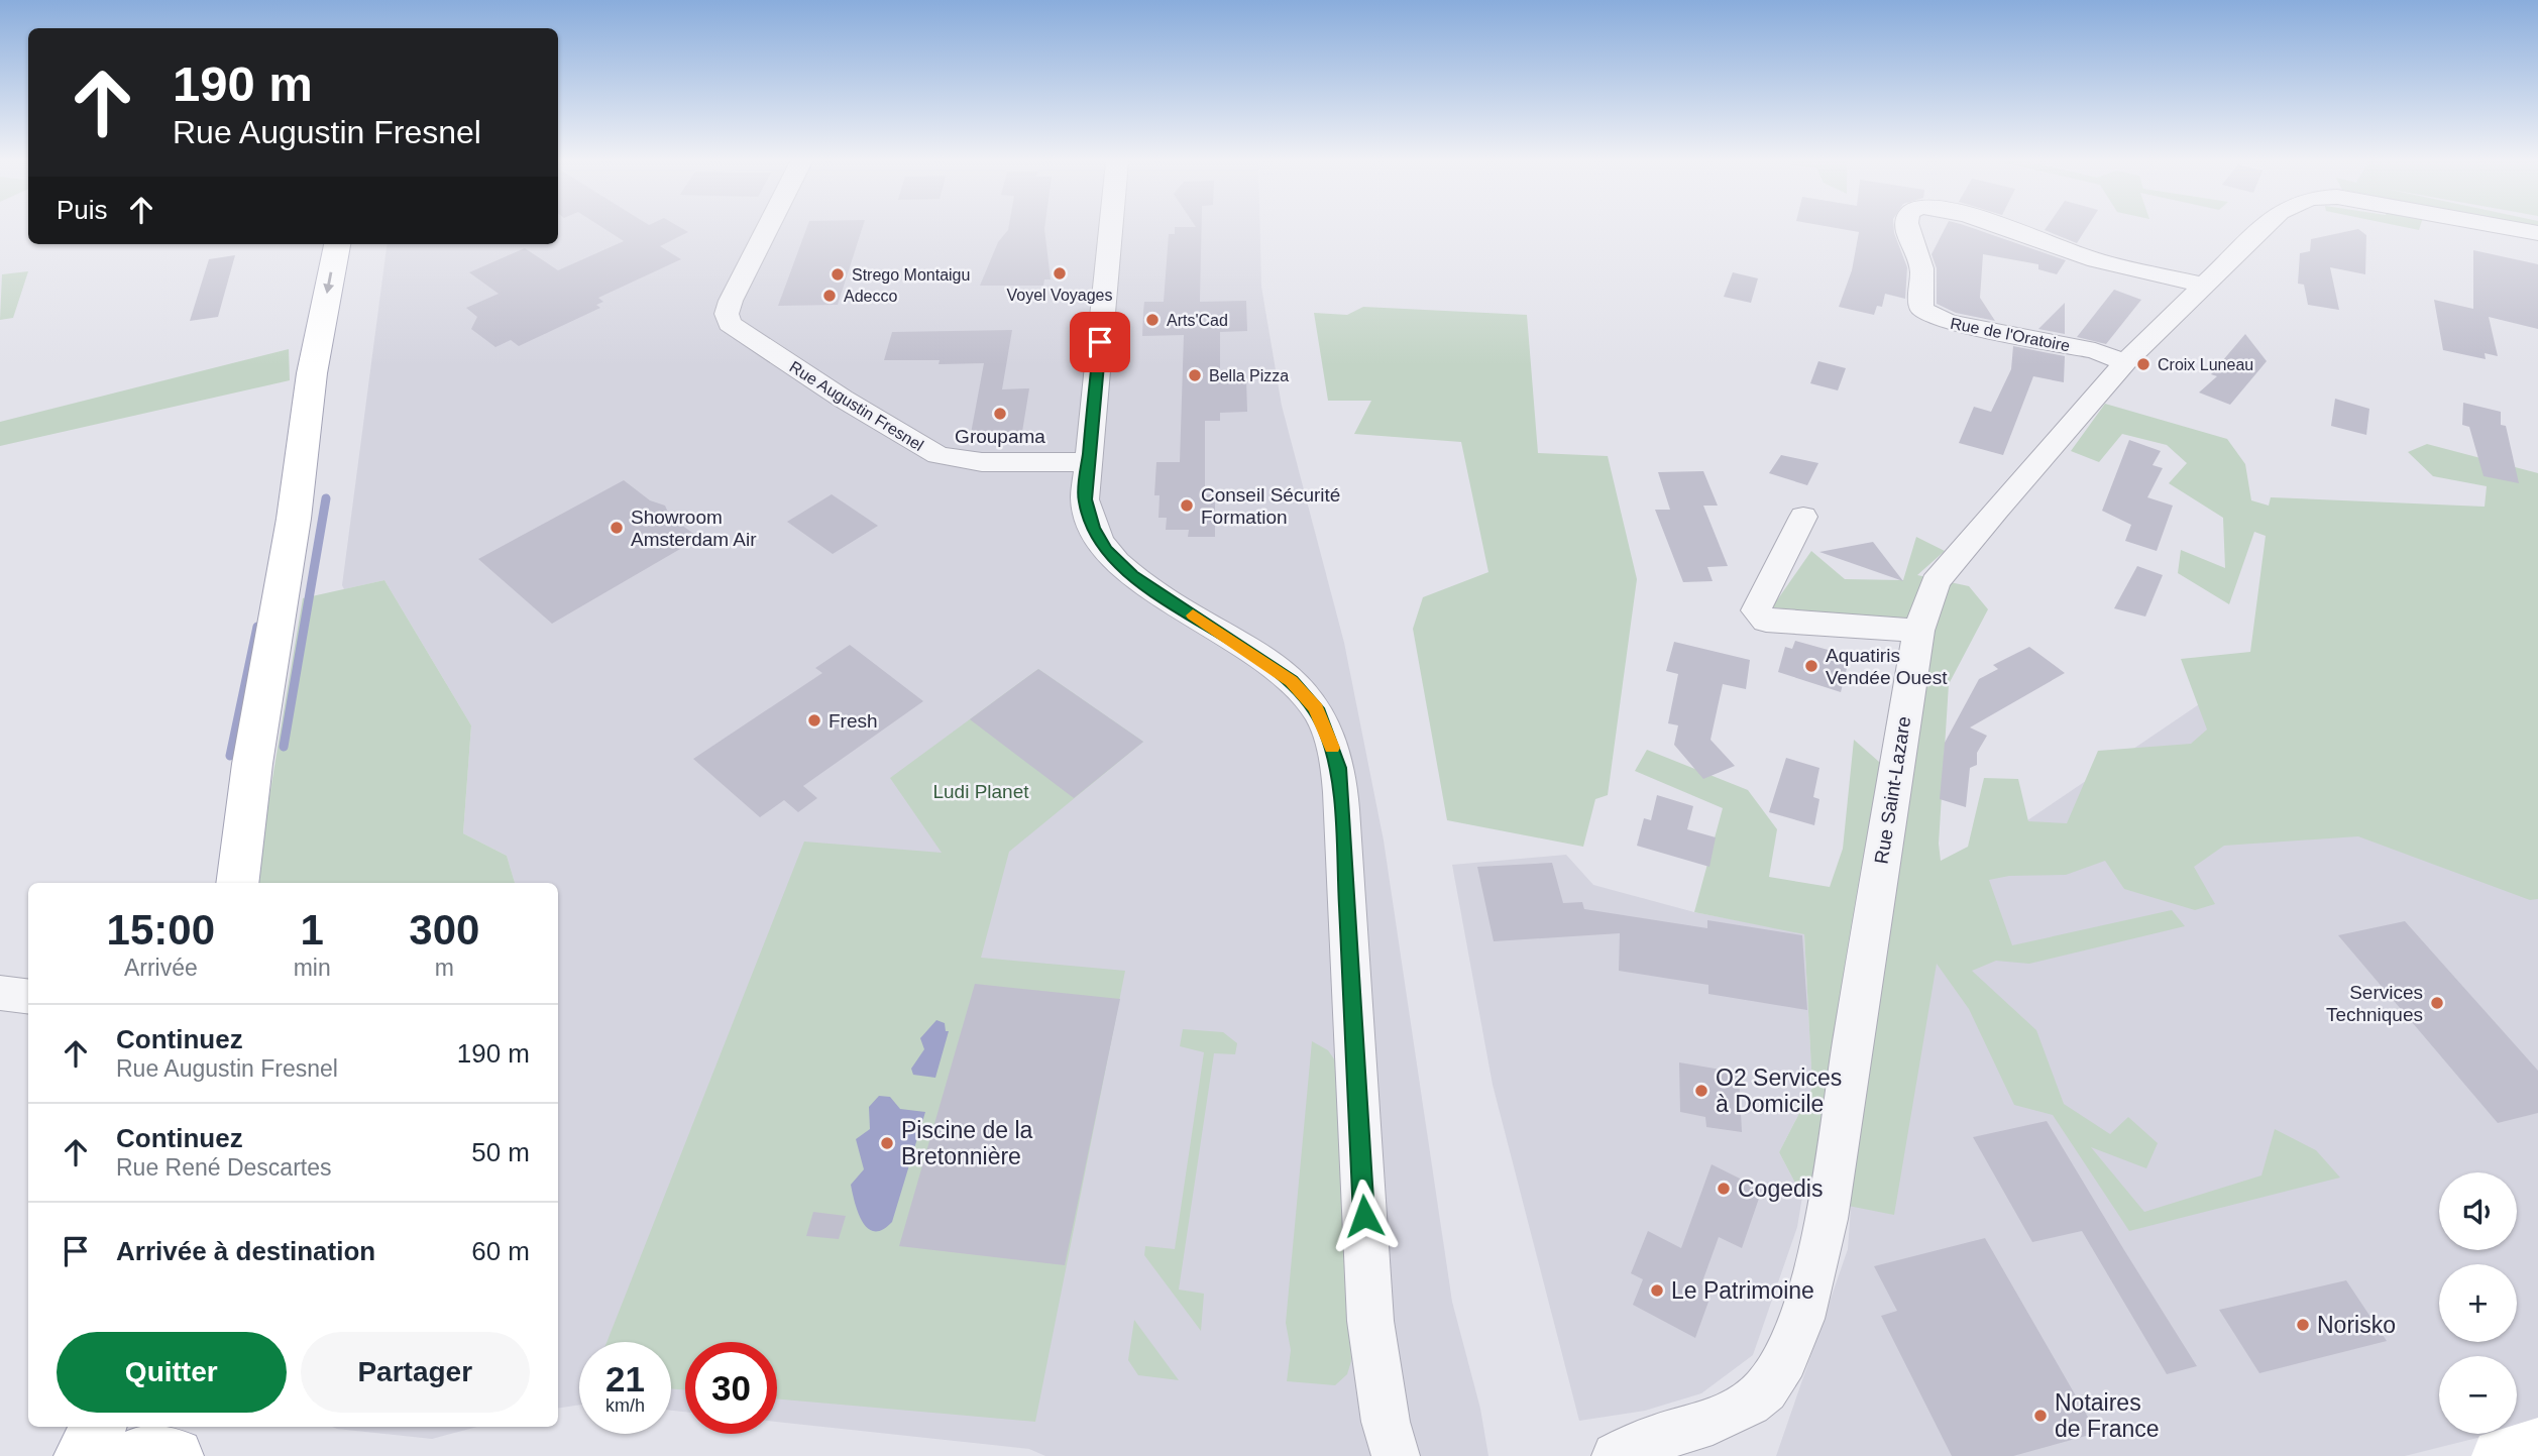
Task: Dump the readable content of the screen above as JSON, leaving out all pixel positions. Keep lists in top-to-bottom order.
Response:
{
  "streets": {
    "street": ["Rue de l'Oratoire", "Rue Augustin Fresnel", "Rue Saint-Lazare"]
  },
  "crossings": [
    ["Rue de l'Oratoire", "Rue Saint-Lazare"]
  ],
  "parks": ["Ludi Planet"],
  "places": [
    "Voyel Voyages",
    "Strego Montaigu",
    "Adecco",
    "Arts'Cad",
    "Croix Luneau",
    "Bella Pizza",
    "Groupama",
    "Conseil Sécurité Formation",
    "Showroom Amsterdam Air",
    "Aquatiris Vendée Ouest",
    "Fresh",
    "Services Techniques",
    "O2 Services à Domicile",
    "Piscine de la Bretonnière",
    "Cogedis",
    "Le Patrimoine",
    "Norisko",
    "Notaires de France"
  ],
  "page": {
    "turn": ["190 m", "Rue Augustin Fresnel"],
    "then": "Puis",
    "eta": [
      "15:00",
      "Arrivée",
      "1",
      "min",
      "300",
      "m"
    ],
    "list": [
      {
        "name": "Continuez",
        "note": "Rue Augustin Fresnel",
        "value": "190 m"
      },
      {
        "name": "Continuez",
        "note": "Rue René Descartes",
        "value": "50 m"
      },
      {
        "name": "Arrivée à destination",
        "value": "60 m"
      }
    ],
    "map_buttons": ["+", "−"],
    "buttons": ["Quitter", "Partager"],
    "speed": "21 km/h",
    "limit": "30"
  }
}
